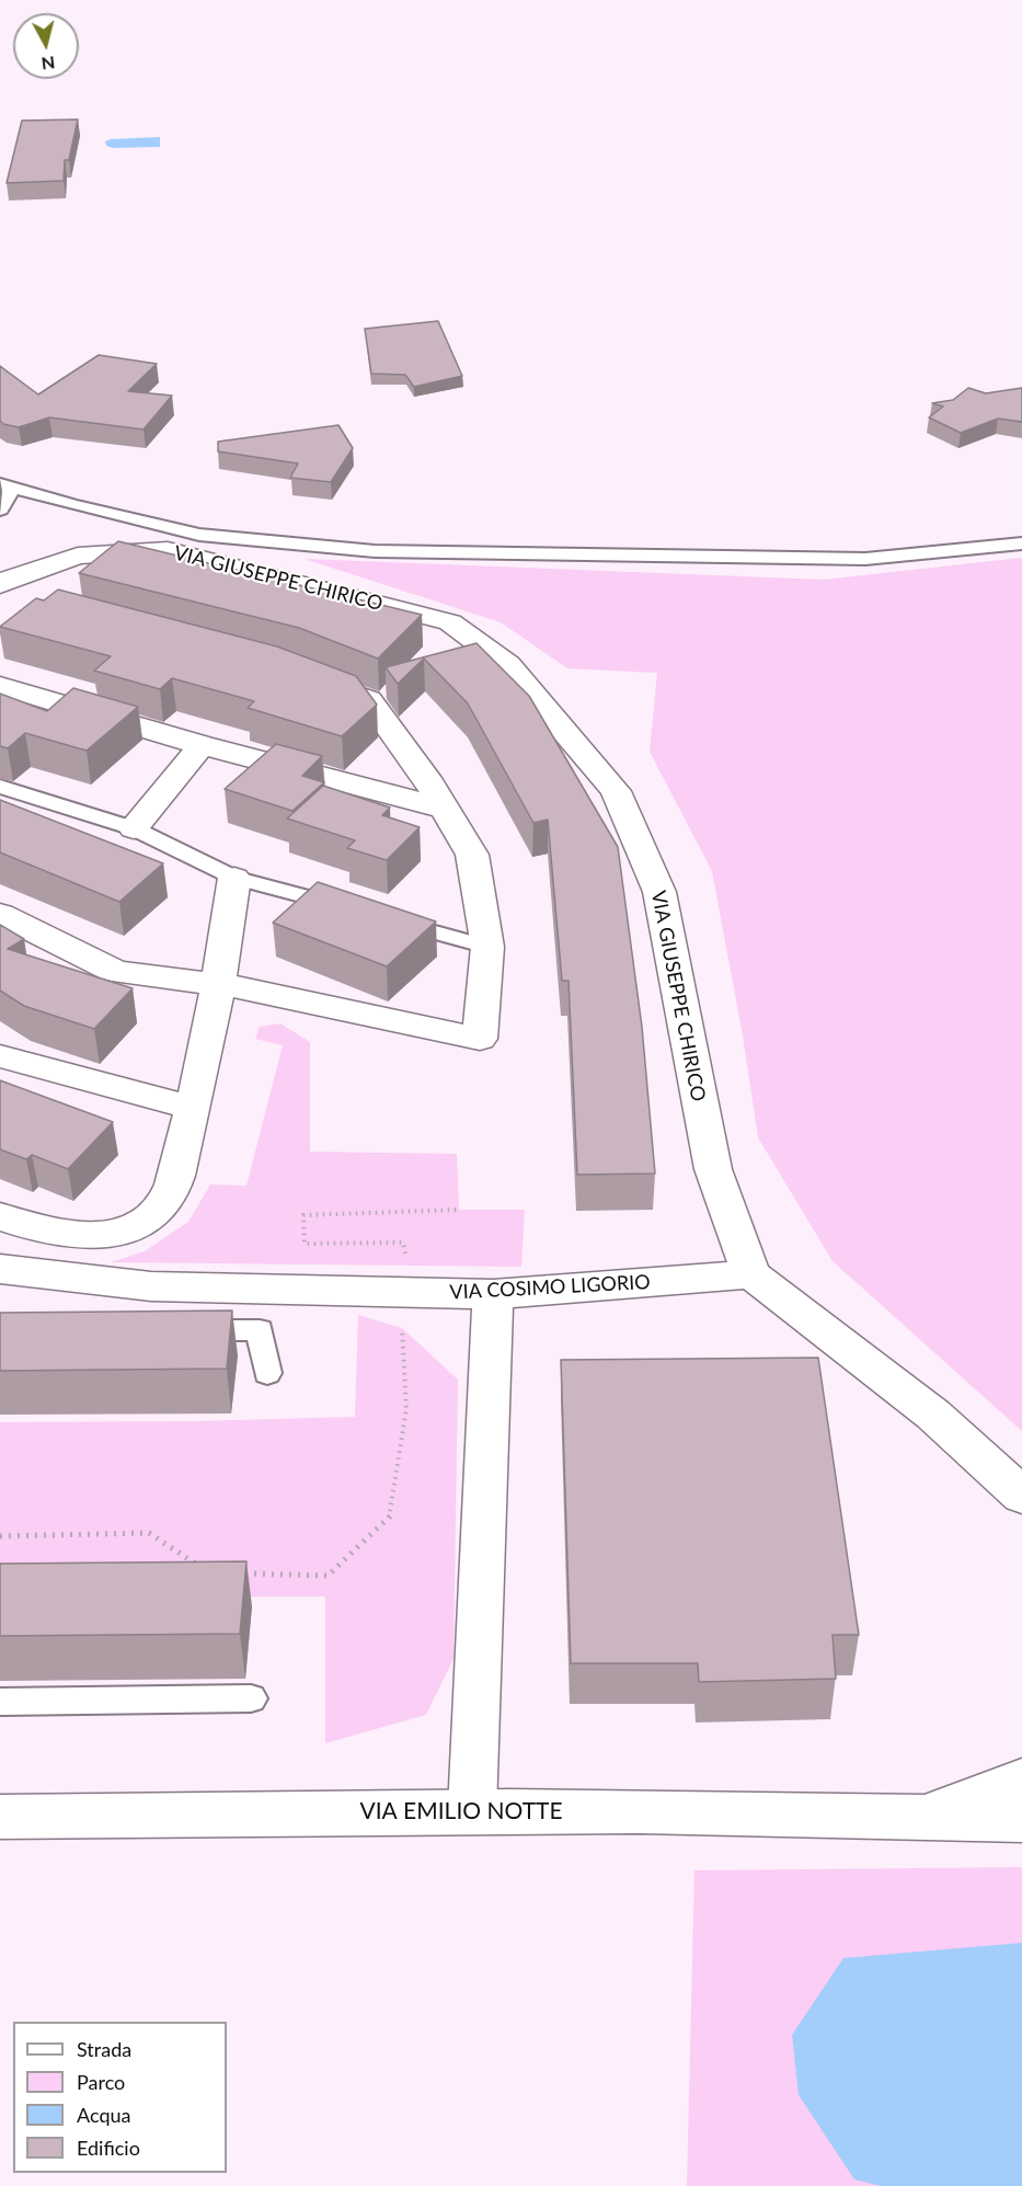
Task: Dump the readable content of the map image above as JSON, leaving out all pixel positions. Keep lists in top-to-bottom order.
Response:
{
  "streets": {
    "street": ["VIA GIUSEPPE CHIRICO", "VIA COSIMO LIGORIO", "VIA EMILIO NOTTE"]
  },
  "crossings": [
    ["VIA GIUSEPPE CHIRICO", "VIA COSIMO LIGORIO"]
  ],
  "legend": [
    "Strada",
    "Parco",
    "Acqua",
    "Edificio"
  ],
  "north": "bottom"
}
